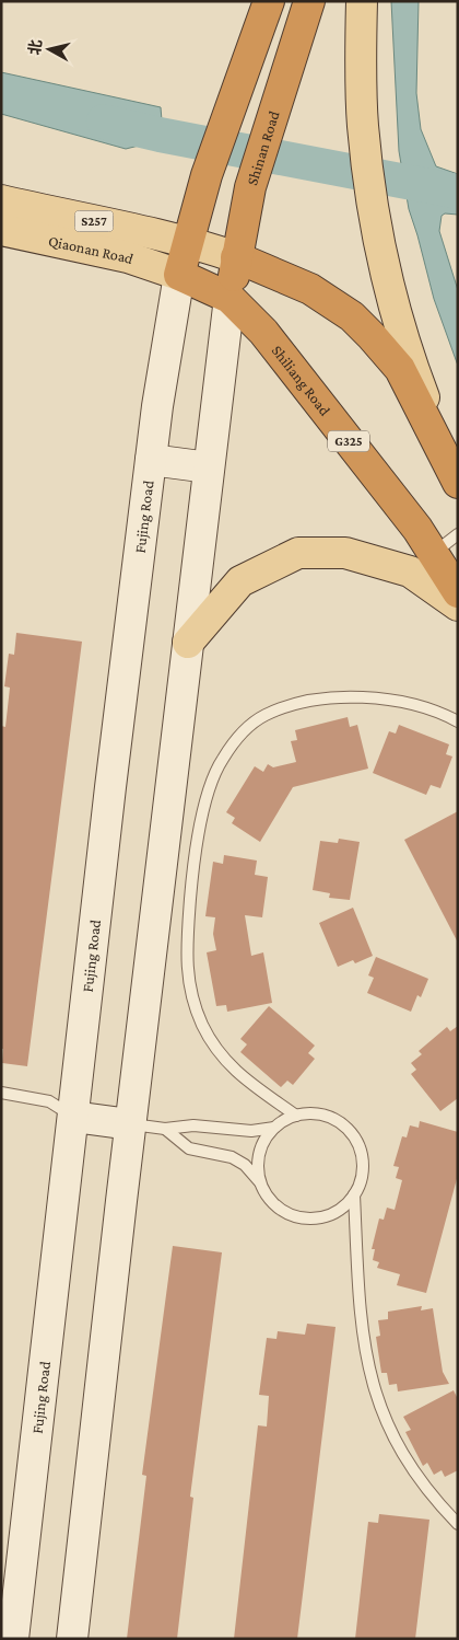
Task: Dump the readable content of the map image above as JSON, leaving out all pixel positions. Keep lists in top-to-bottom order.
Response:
{
  "streets": {
    "highway": ["Shinan Road", "Shiliang Road", "G325"],
    "main road": ["S257", "Qiaonan Road", "Fujing Road"]
  },
  "crossings": [
    ["Shinan Road", "S257"],
    ["Shinan Road", "Shiliang Road"],
    ["S257", "Qiaonan Road"],
    ["Qiaonan Road", "Shiliang Road"],
    ["Qiaonan Road", "Fujing Road"],
    ["Shiliang Road", "Fujing Road"]
  ],
  "north": "left"
}
